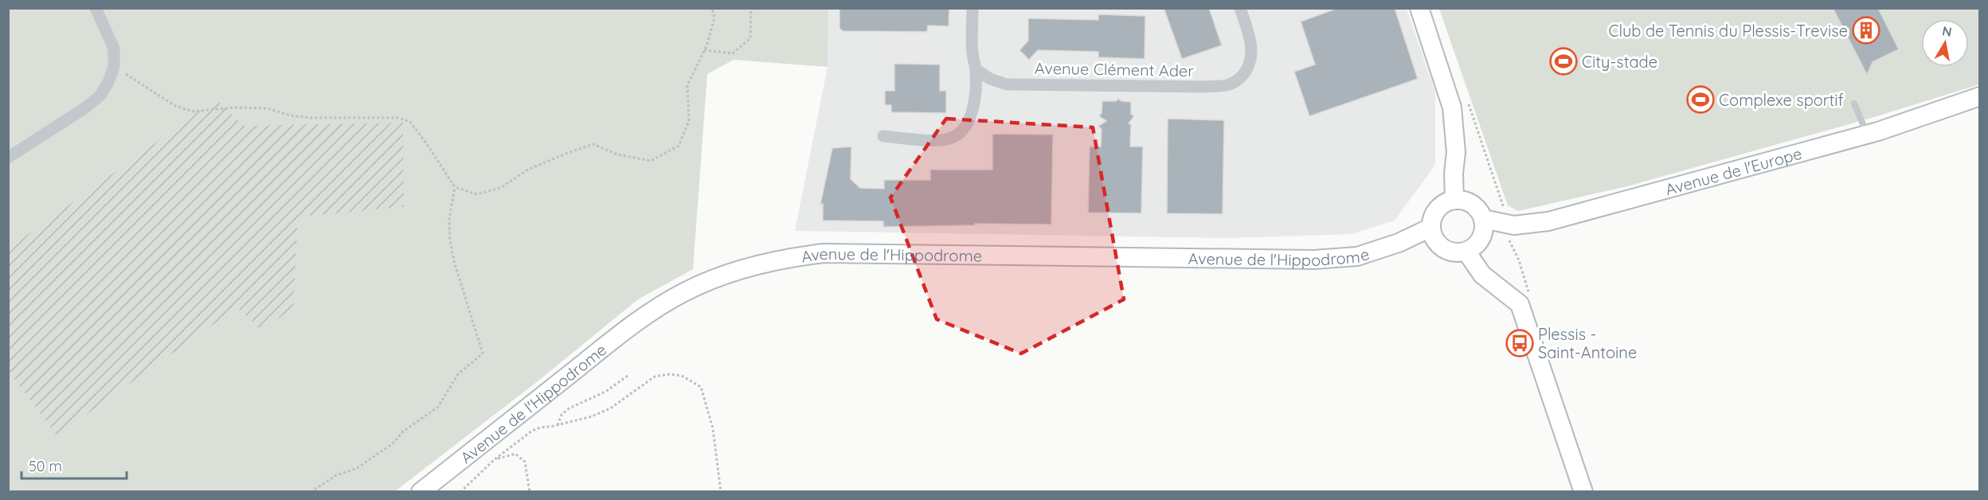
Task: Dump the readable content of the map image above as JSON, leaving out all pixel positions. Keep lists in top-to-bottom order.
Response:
{
  "streets": {
    "main road": ["Avenue de l'Europe", "Avenue de l'Hippodrome"],
    "street": ["Avenue Clément Ader"]
  },
  "crossings": [
    ["Avenue de l'Europe", "Avenue de l'Hippodrome"]
  ],
  "places": {
    "building": ["Club de Tennis du Plessis-Trevise"],
    "sports": ["City-stade", "Complexe sportif"],
    "bus stop": ["Plessis - Saint-Antoine"]
  },
  "scale_bar": "50 m",
  "north": "top"
}
